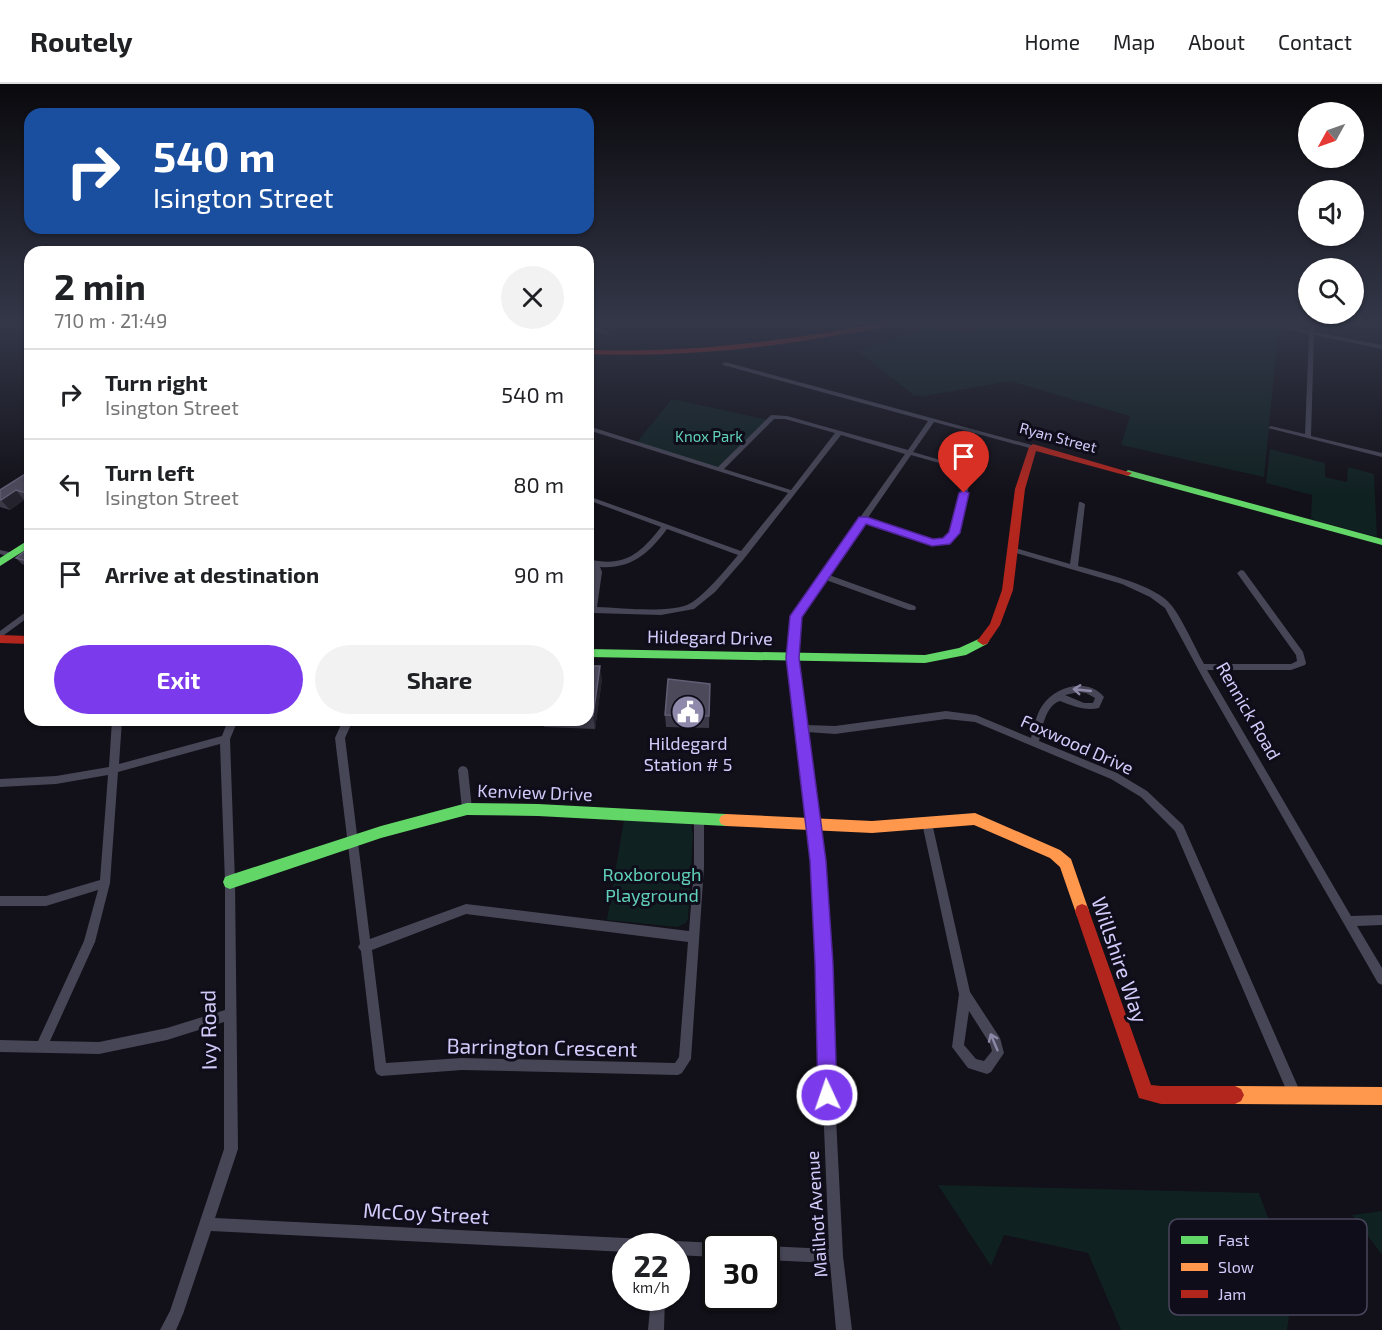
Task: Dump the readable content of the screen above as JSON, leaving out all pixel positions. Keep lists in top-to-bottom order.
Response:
{
  "streets": {
    "main road": [
      "Ryan Street",
      "Hildegard Drive",
      "Kenview Drive",
      "Willshire Way"
    ],
    "street": [
      "Rennick Road",
      "Foxwood Drive",
      "Ivy Road",
      "Barrington Crescent",
      "McCoy Street",
      "Mailhot Avenue"
    ]
  },
  "crossings": [
    ["Ryan Street", "Hildegard Drive"],
    ["Ryan Street", "Mailhot Avenue"],
    ["Hildegard Drive", "Rennick Road"],
    ["Hildegard Drive", "Mailhot Avenue"],
    ["Foxwood Drive", "Willshire Way"],
    ["Foxwood Drive", "Mailhot Avenue"],
    ["Kenview Drive", "Willshire Way"],
    ["Kenview Drive", "Ivy Road"],
    ["Kenview Drive", "Barrington Crescent"],
    ["Kenview Drive", "Mailhot Avenue"],
    ["Willshire Way", "Mailhot Avenue"],
    ["Ivy Road", "McCoy Street"]
  ],
  "parks": ["Knox Park", "Roxborough Playground"],
  "places": {
    "public building": ["Hildegard Station # 5"]
  },
  "legend": ["Fast", "Slow", "Jam"],
  "north": "bottom left",
  "page": {
    "header": "Routely",
    "nav": [
      "Home",
      "Map",
      "About",
      "Contact"
    ],
    "turn": ["540 m", "Isington Street"],
    "heading": ["2 min", "710 m · 21:49"],
    "list": [
      {
        "name": "Turn right",
        "note": "Isington Street",
        "value": "540 m"
      },
      {
        "name": "Turn left",
        "note": "Isington Street",
        "value": "80 m"
      },
      {
        "name": "Arrive at destination",
        "value": "90 m"
      }
    ],
    "buttons": ["Exit", "Share"],
    "speed": "22 km/h",
    "limit": "30"
  }
}
